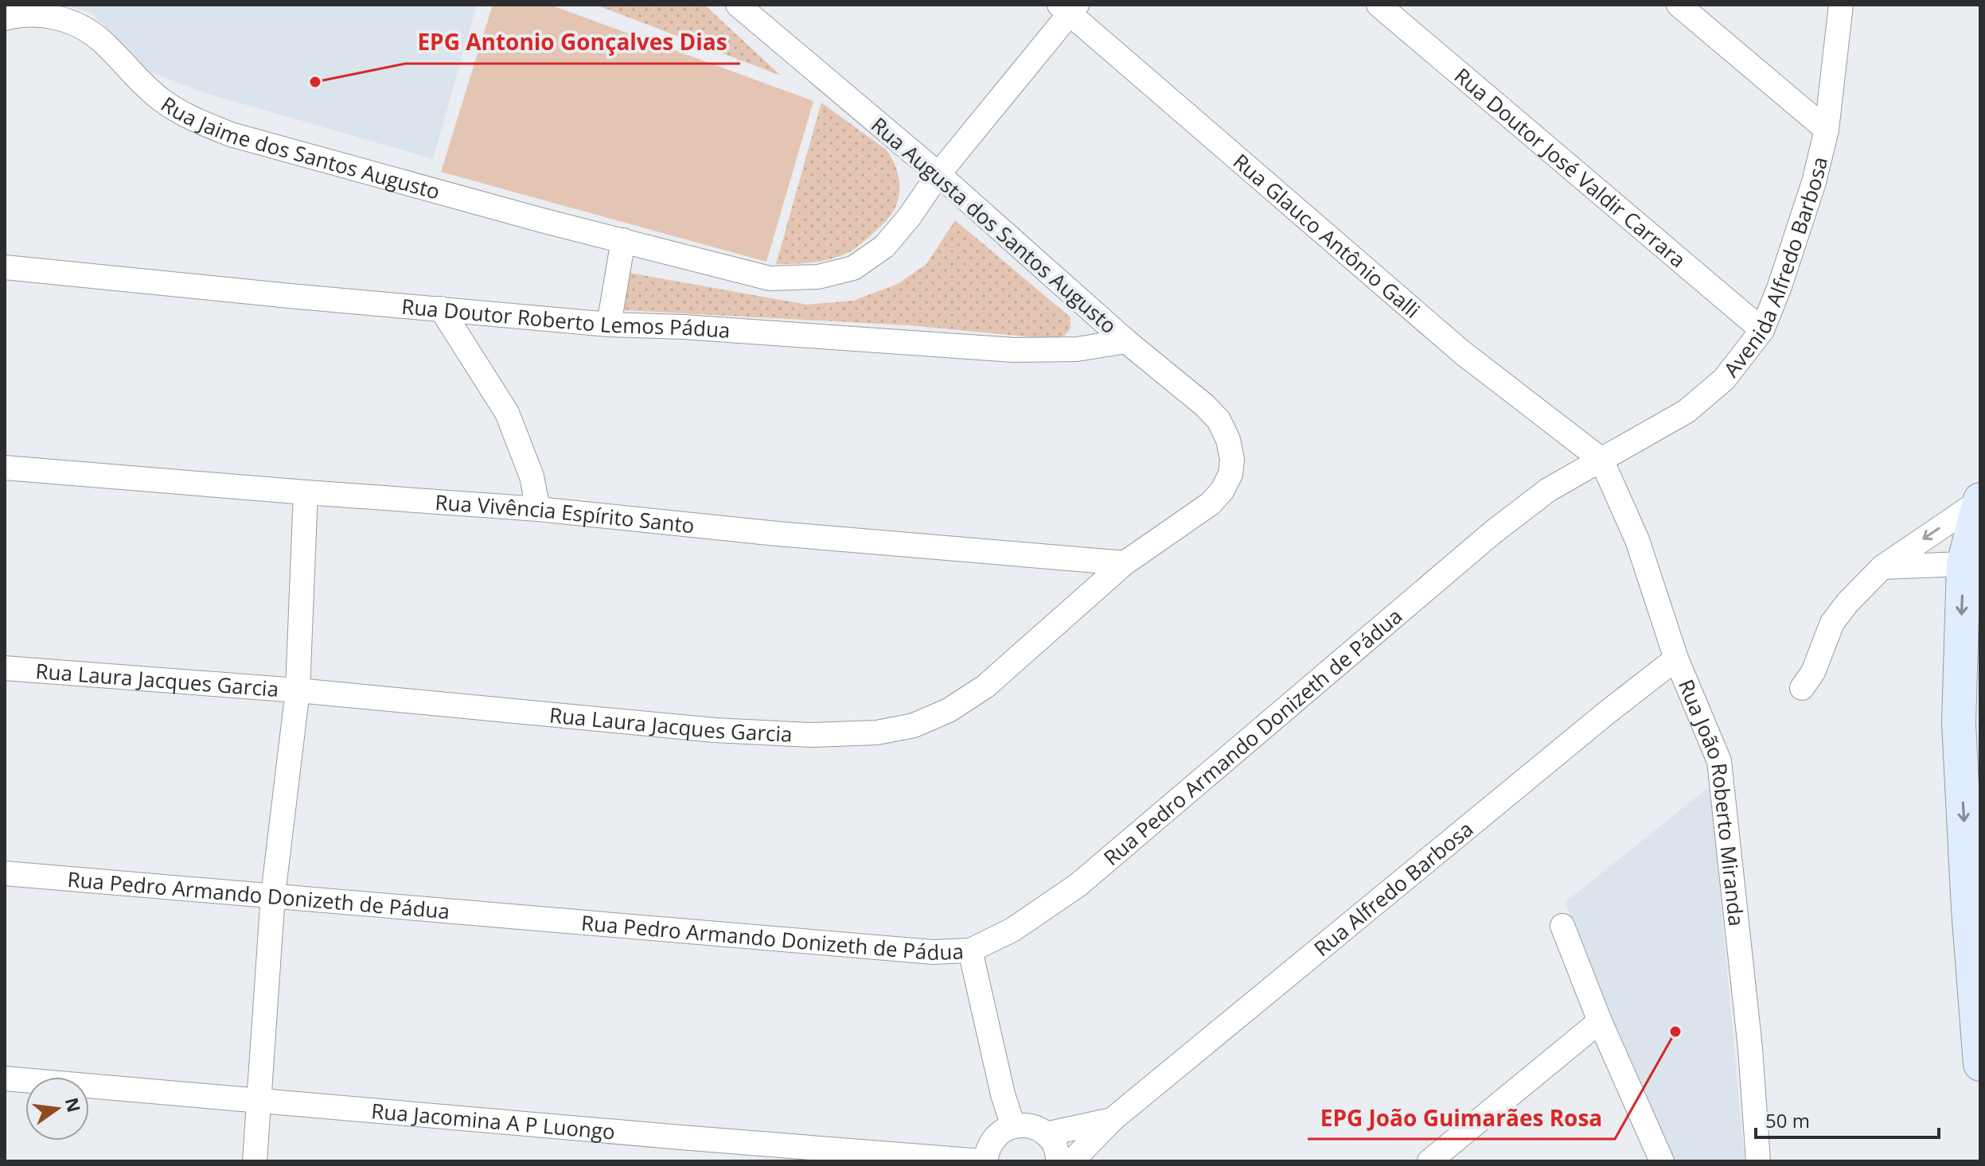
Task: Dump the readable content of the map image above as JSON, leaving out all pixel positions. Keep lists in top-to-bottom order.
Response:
{
  "streets": {
    "street": [
      "Rua Jaime dos Santos Augusto",
      "Rua Doutor José Valdir Carrara",
      "Rua Augusta dos Santos Augusto",
      "Rua Glauco Antônio Galli",
      "Avenida Alfredo Barbosa",
      "Rua Doutor Roberto Lemos Pádua",
      "Rua Vivência Espírito Santo",
      "Rua Laura Jacques Garcia",
      "Rua Pedro Armando Donizeth de Pádua",
      "Rua João Roberto Miranda",
      "Rua Alfredo Barbosa",
      "Rua Jacomina A P Luongo"
    ]
  },
  "crossings": [
    ["Rua Jaime dos Santos Augusto", "Rua Augusta dos Santos Augusto"],
    ["Rua Jaime dos Santos Augusto", "Rua Glauco Antônio Galli"],
    ["Rua Doutor José Valdir Carrara", "Avenida Alfredo Barbosa"],
    ["Rua Augusta dos Santos Augusto", "Rua Doutor Roberto Lemos Pádua"],
    ["Rua Augusta dos Santos Augusto", "Rua Laura Jacques Garcia"],
    ["Rua Glauco Antônio Galli", "Avenida Alfredo Barbosa"],
    ["Rua Glauco Antônio Galli", "Rua Pedro Armando Donizeth de Pádua"],
    ["Rua Glauco Antônio Galli", "Rua João Roberto Miranda"],
    ["Avenida Alfredo Barbosa", "Rua Pedro Armando Donizeth de Pádua"],
    ["Avenida Alfredo Barbosa", "Rua João Roberto Miranda"],
    ["Rua Vivência Espírito Santo", "Rua Laura Jacques Garcia"],
    ["Rua Pedro Armando Donizeth de Pádua", "Rua João Roberto Miranda"],
    ["Rua João Roberto Miranda", "Rua Alfredo Barbosa"]
  ],
  "places": ["EPG Antonio Gonçalves Dias", "EPG João Guimarães Rosa"],
  "scale_bar": "50 m",
  "north": "right"
}
